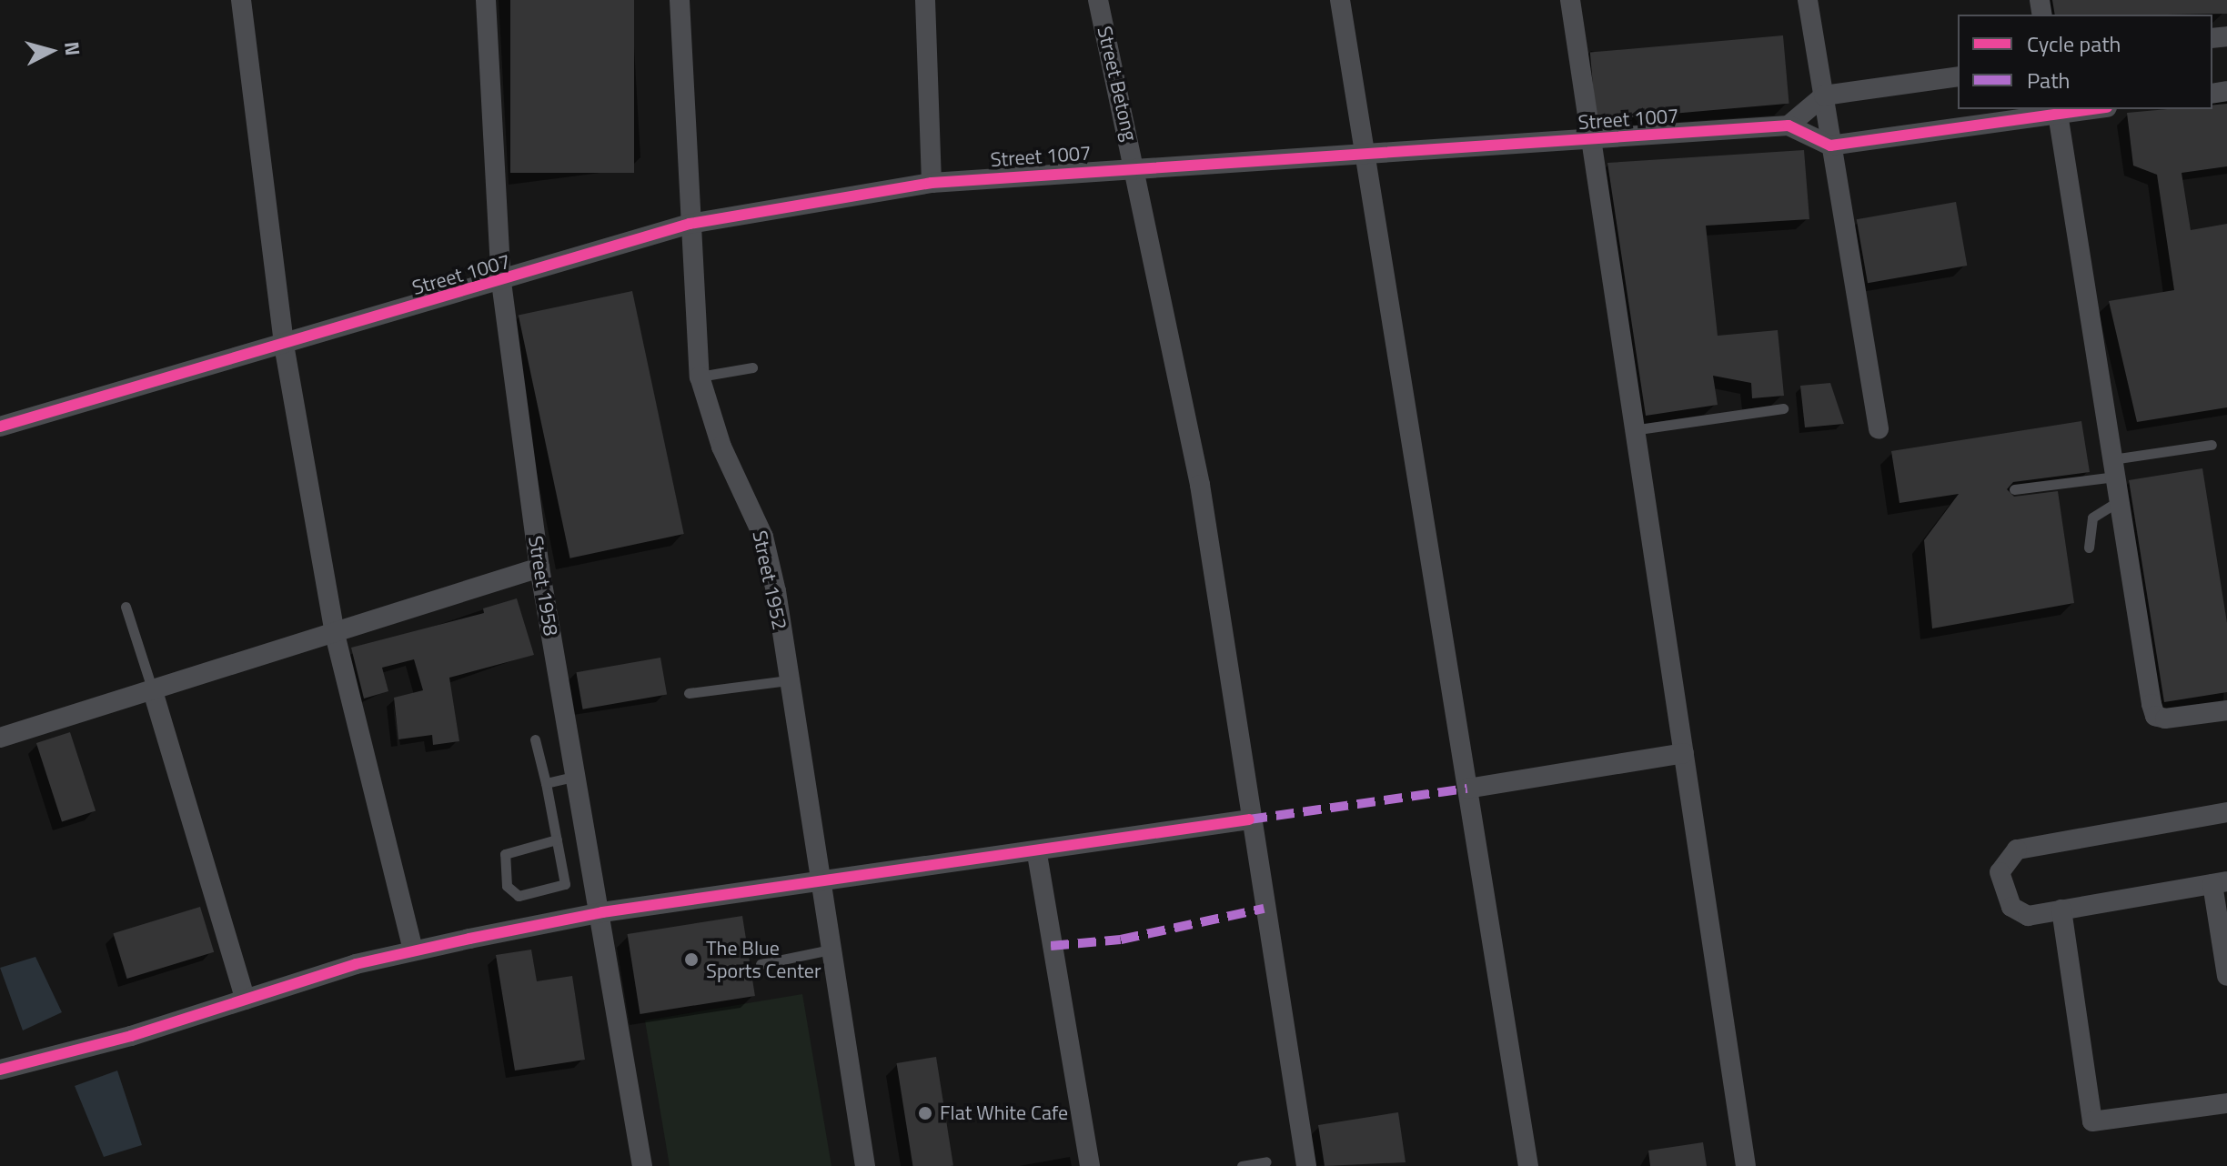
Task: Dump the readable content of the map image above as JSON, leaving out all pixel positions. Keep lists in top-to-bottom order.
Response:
{
  "streets": {
    "street": [
      "Street Betong",
      "Street 1007",
      "Street 1952",
      "Street 1958"
    ]
  },
  "crossings": [
    ["Street Betong", "Street 1007"],
    ["Street 1007", "Street 1952"],
    ["Street 1007", "Street 1958"]
  ],
  "places": ["The Blue Sports Center", "Flat White Cafe"],
  "legend": ["Cycle path", "Path"],
  "north": "right"
}
